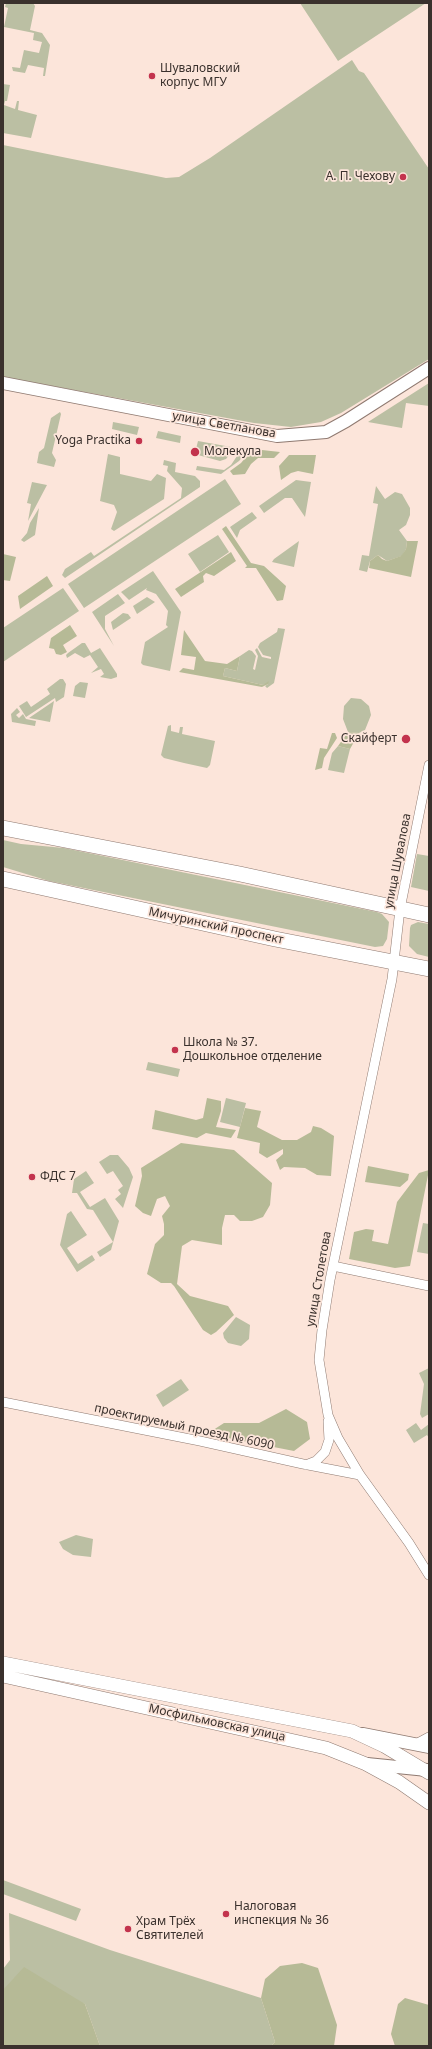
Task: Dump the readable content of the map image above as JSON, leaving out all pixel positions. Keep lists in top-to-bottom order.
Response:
{
  "streets": {
    "main road": ["Мичуринский проспект", "Мосфильмовская улица"],
    "street": [
      "улица Светланова",
      "улица Шувалова",
      "улица Столетова",
      "проектируемый проезд № 6090"
    ]
  },
  "crossings": [
    ["улица Шувалова", "Мичуринский проспект"],
    ["улица Шувалова", "улица Столетова"],
    ["Мичуринский проспект", "улица Столетова"],
    ["улица Столетова", "проектируемый проезд № 6090"]
  ],
  "places": [
    "Шуваловский корпус МГУ",
    "А. П. Чехову",
    "Yoga Practika",
    "Молекула",
    "Скайферт",
    "Школа № 37. Дошкольное отделение",
    "ФДС 7",
    "Налоговая инспекция № 36",
    "Храм Трёх Святителей"
  ]
}
